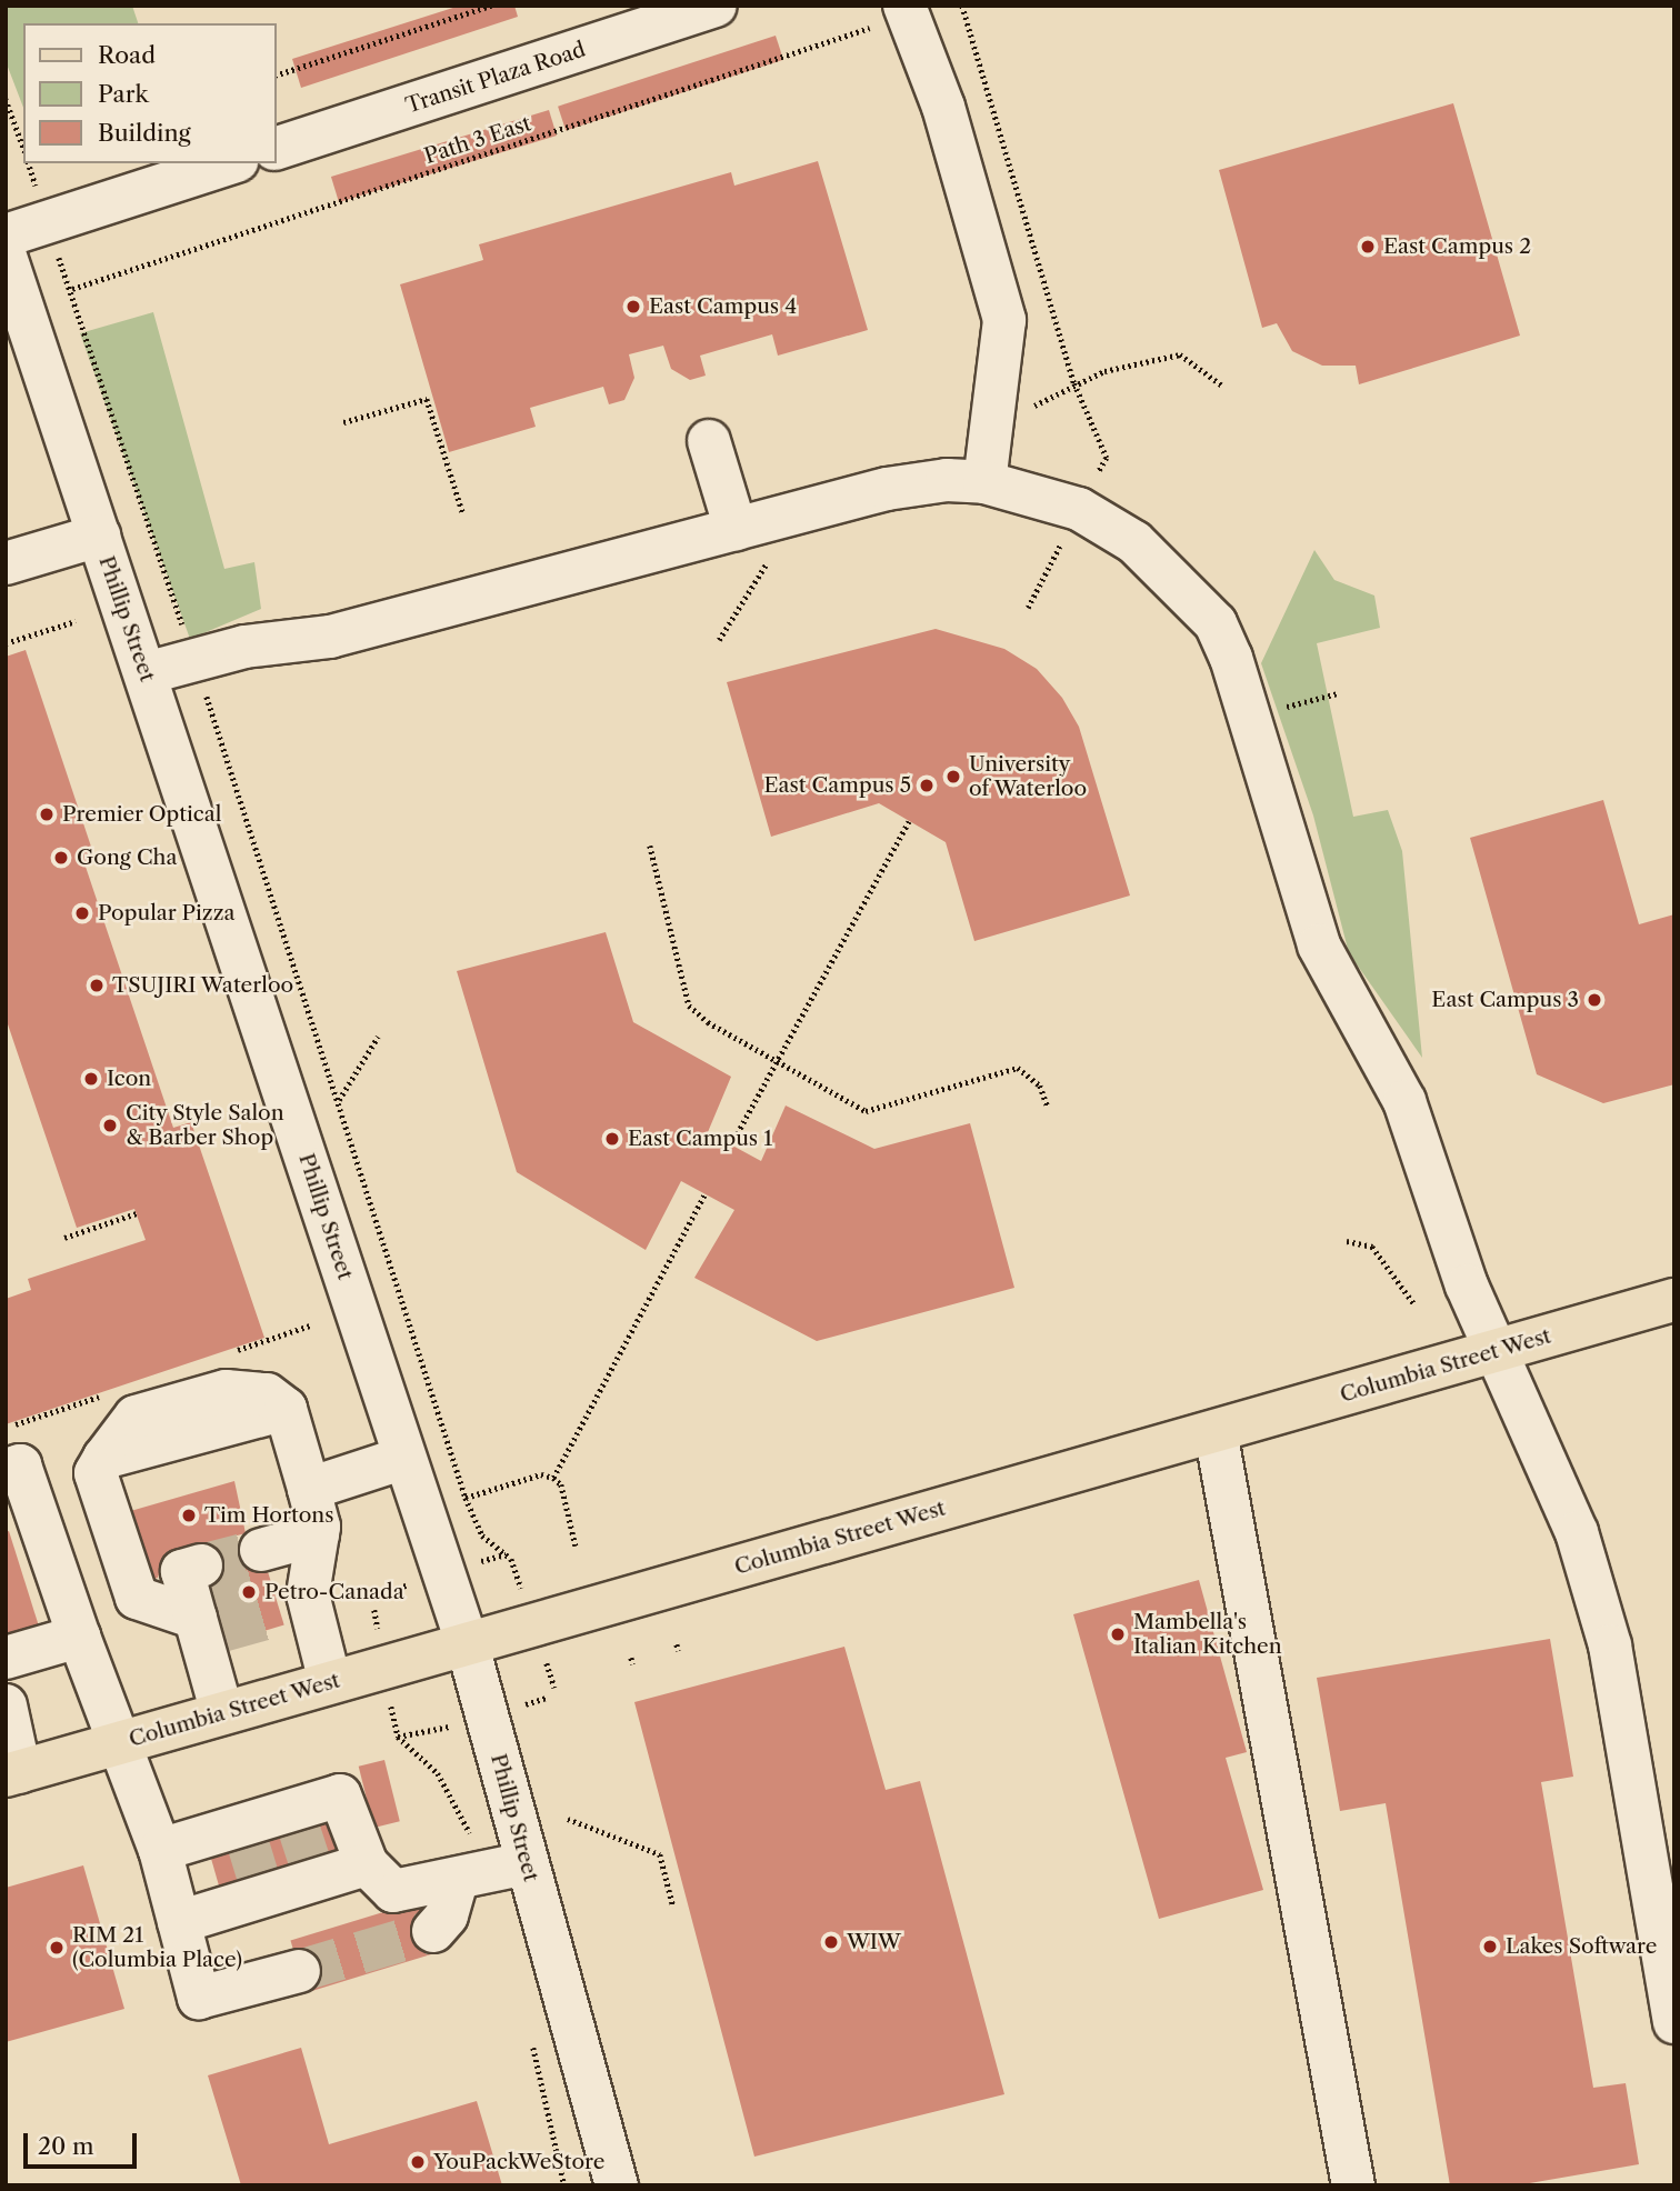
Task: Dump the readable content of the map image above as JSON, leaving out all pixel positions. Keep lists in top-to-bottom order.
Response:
{
  "streets": {
    "main road": ["Columbia Street West"],
    "street": ["Transit Plaza Road", "Phillip Street"],
    "path": ["Path 3 East"]
  },
  "crossings": [
    ["Phillip Street", "Columbia Street West"]
  ],
  "places": [
    "East Campus 2",
    "East Campus 4",
    "University of Waterloo",
    "East Campus 5",
    "Premier Optical",
    "Gong Cha",
    "Popular Pizza",
    "TSUJIRI Waterloo",
    "East Campus 3",
    "Icon",
    "City Style Salon & Barber Shop",
    "East Campus 1",
    "Tim Hortons",
    "Petro-Canada",
    "Mambella's Italian Kitchen",
    "WIW",
    "Lakes Software",
    "RIM 21 (Columbia Place)",
    "YouPackWeStore"
  ],
  "legend": ["Road", "Park", "Building"],
  "scale_bar": "20 m"
}
